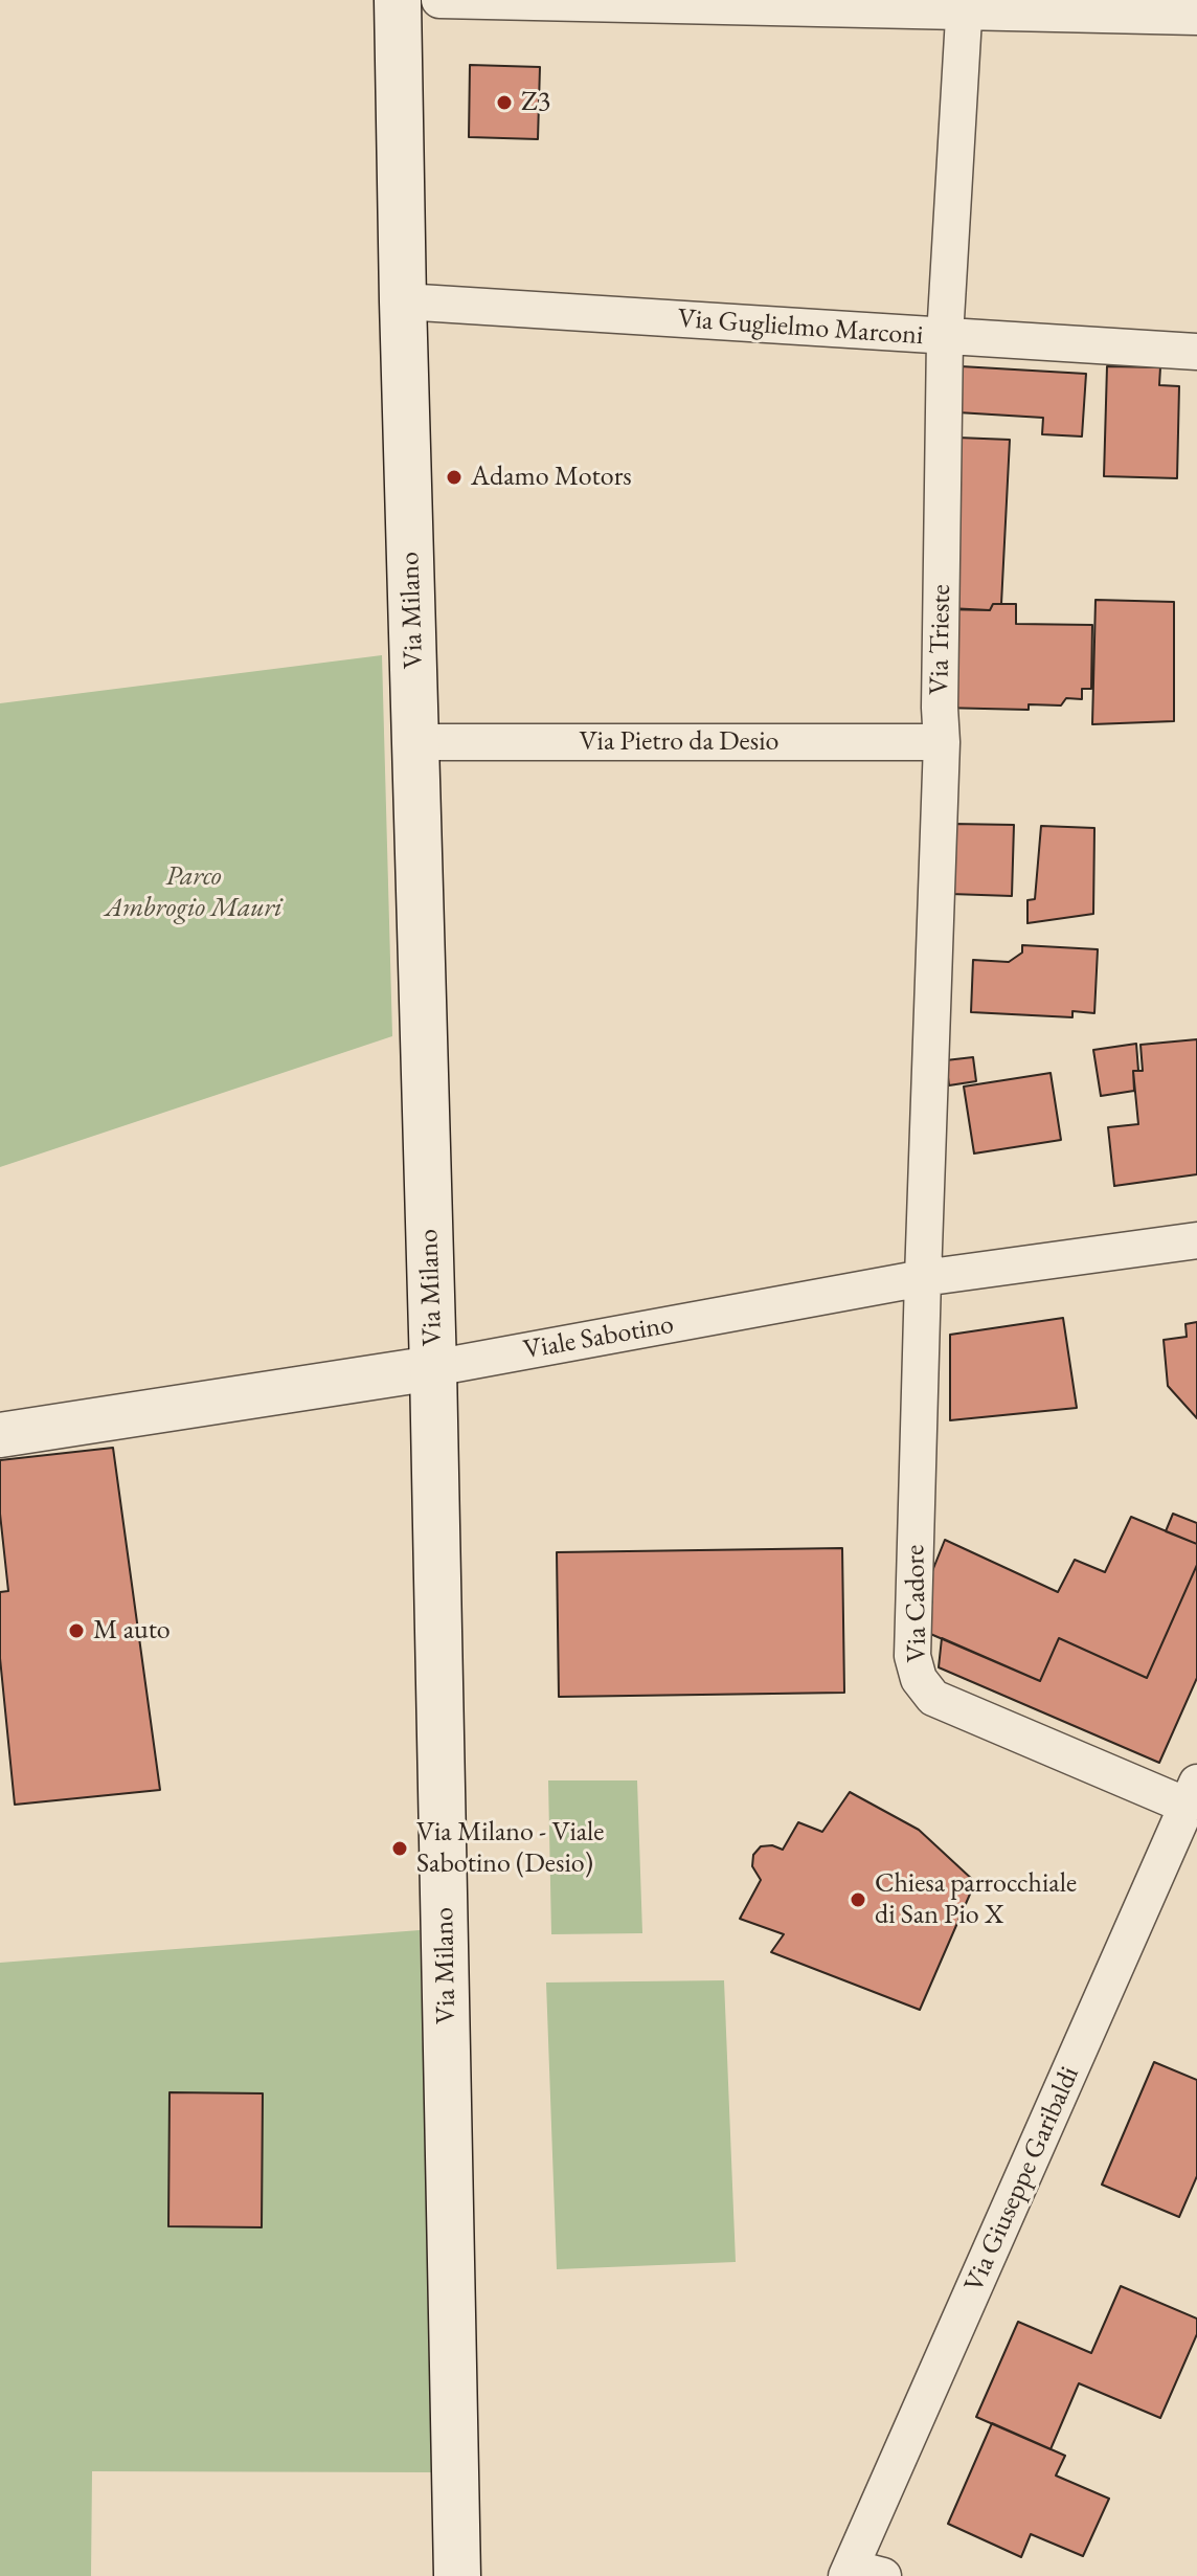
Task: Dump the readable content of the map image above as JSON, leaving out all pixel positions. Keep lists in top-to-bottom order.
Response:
{
  "streets": {
    "main road": ["Via Milano"],
    "street": [
      "Via Guglielmo Marconi",
      "Via Trieste",
      "Via Pietro da Desio",
      "Viale Sabotino",
      "Via Cadore",
      "Via Giuseppe Garibaldi"
    ]
  },
  "crossings": [
    ["Via Guglielmo Marconi", "Via Milano"],
    ["Via Guglielmo Marconi", "Via Trieste"],
    ["Via Milano", "Via Pietro da Desio"],
    ["Via Milano", "Viale Sabotino"],
    ["Via Trieste", "Via Pietro da Desio"],
    ["Via Trieste", "Viale Sabotino"],
    ["Via Trieste", "Via Cadore"],
    ["Viale Sabotino", "Via Cadore"],
    ["Via Cadore", "Via Giuseppe Garibaldi"]
  ],
  "parks": ["Parco Ambrogio Mauri"],
  "places": [
    "Z3",
    "Adamo Motors",
    "M auto",
    "Via Milano - Viale Sabotino (Desio)",
    "Chiesa parrocchiale di San Pio X"
  ]
}
